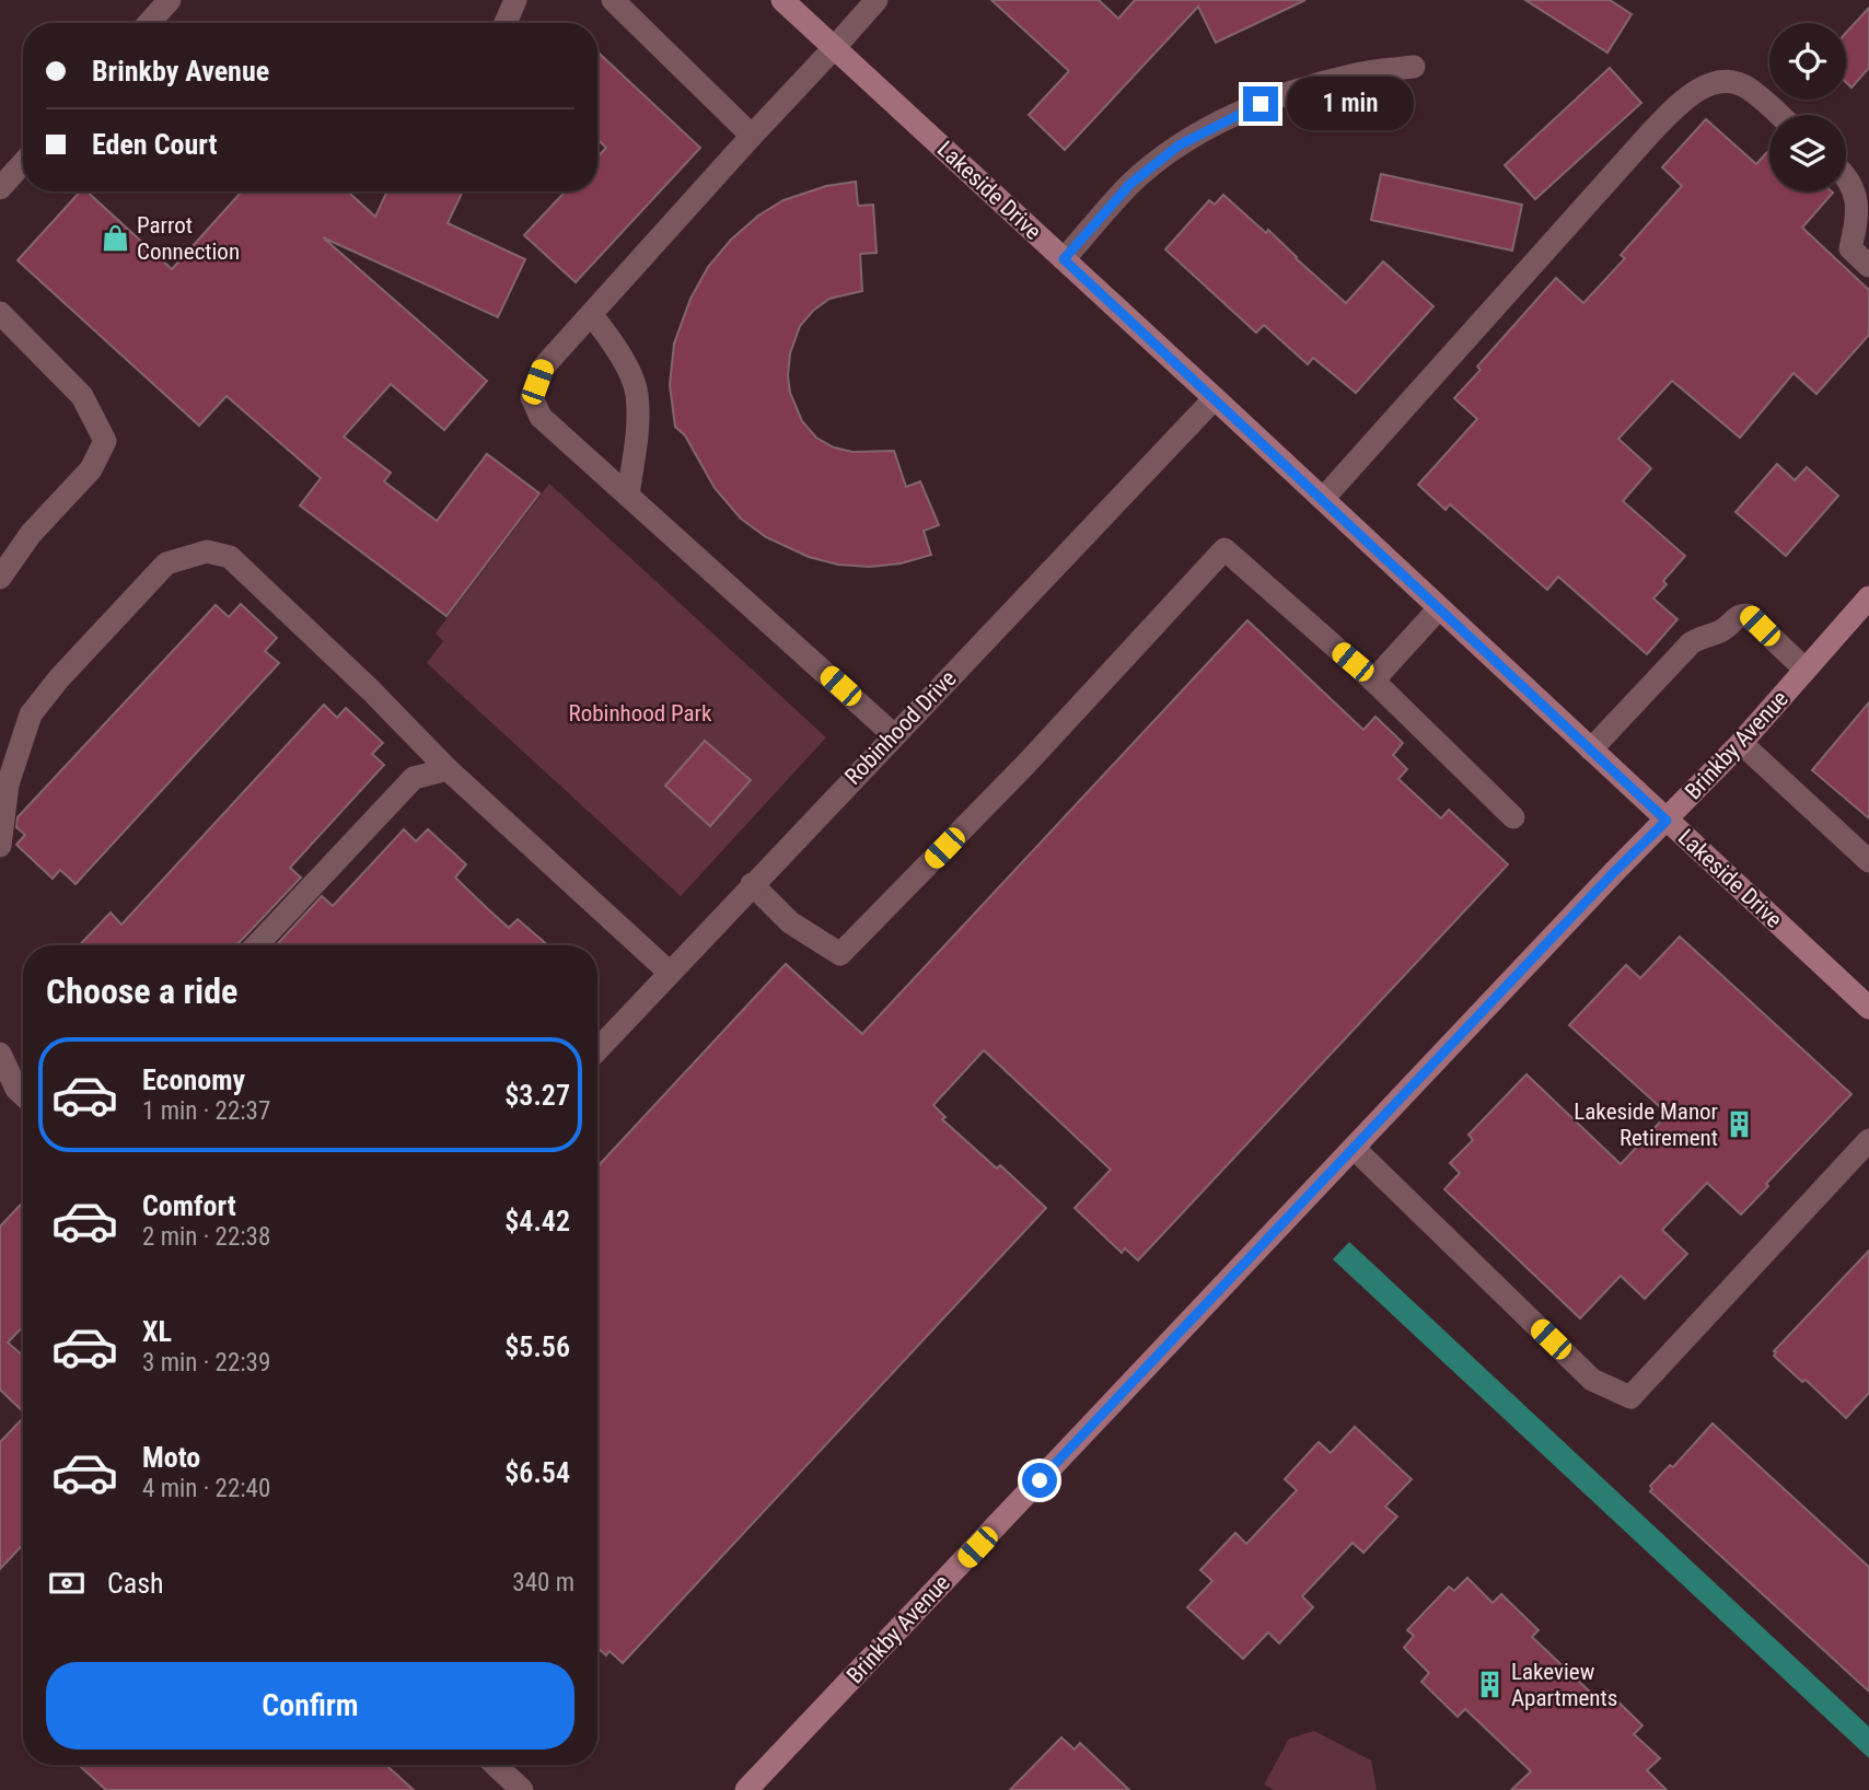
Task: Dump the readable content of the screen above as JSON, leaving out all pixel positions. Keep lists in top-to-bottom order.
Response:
{
  "streets": {
    "street": ["Lakeside Drive", "Robinhood Drive", "Brinkby Avenue"]
  },
  "crossings": [
    ["Lakeside Drive", "Robinhood Drive"],
    ["Lakeside Drive", "Brinkby Avenue"]
  ],
  "parks": ["Robinhood Park"],
  "places": {
    "shop": ["Parrot Connection"],
    "building": ["Lakeside Manor Retirement", "Lakeview Apartments"]
  },
  "page": {
    "banner": ["Brinkby Avenue", "Eden Court"],
    "bubble": "1 min",
    "heading": "Choose a ride",
    "list": [
      {
        "name": "Economy",
        "note": "1 min · 22:37",
        "value": "$3.27"
      },
      {
        "name": "Comfort",
        "note": "2 min · 22:38",
        "value": "$4.42"
      },
      {
        "name": "XL",
        "note": "3 min · 22:39",
        "value": "$5.56"
      },
      {
        "name": "Moto",
        "note": "4 min · 22:40",
        "value": "$6.54"
      }
    ],
    "pay": ["Cash", "340 m"],
    "buttons": "Confirm"
  }
}
